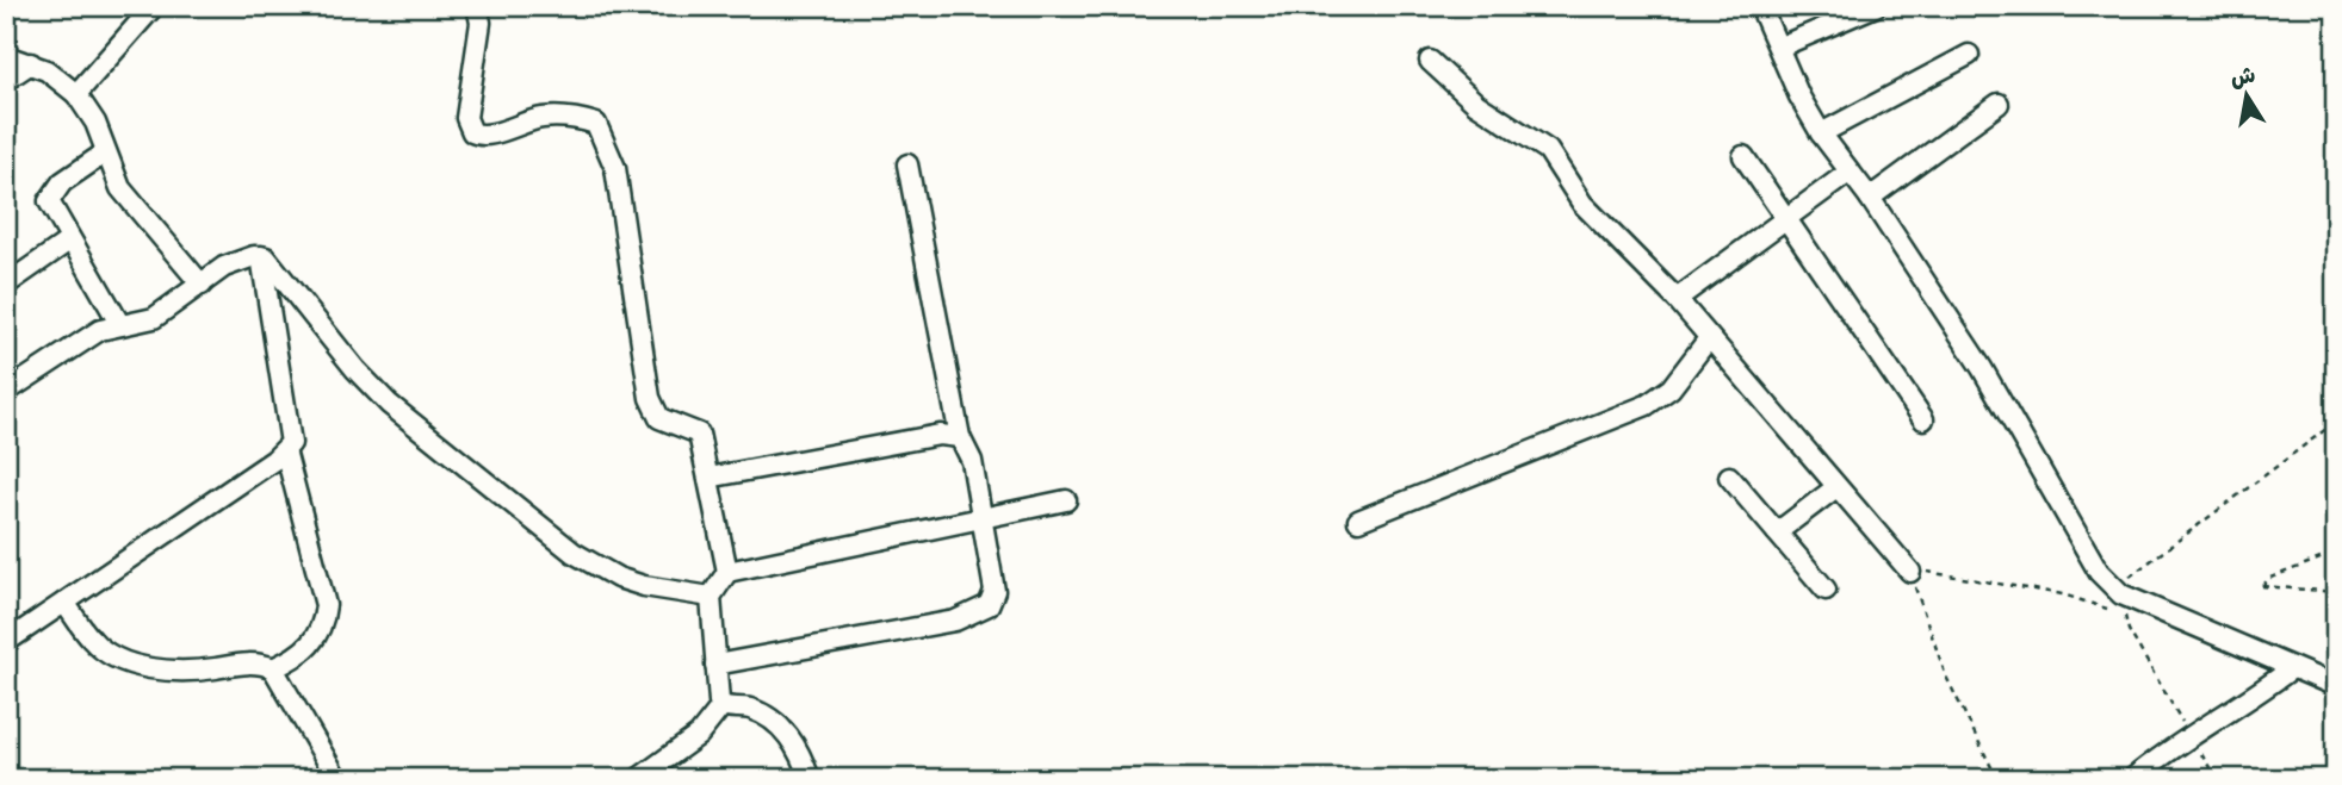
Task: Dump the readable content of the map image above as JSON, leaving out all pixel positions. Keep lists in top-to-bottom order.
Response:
{
  "north": "top"
}
